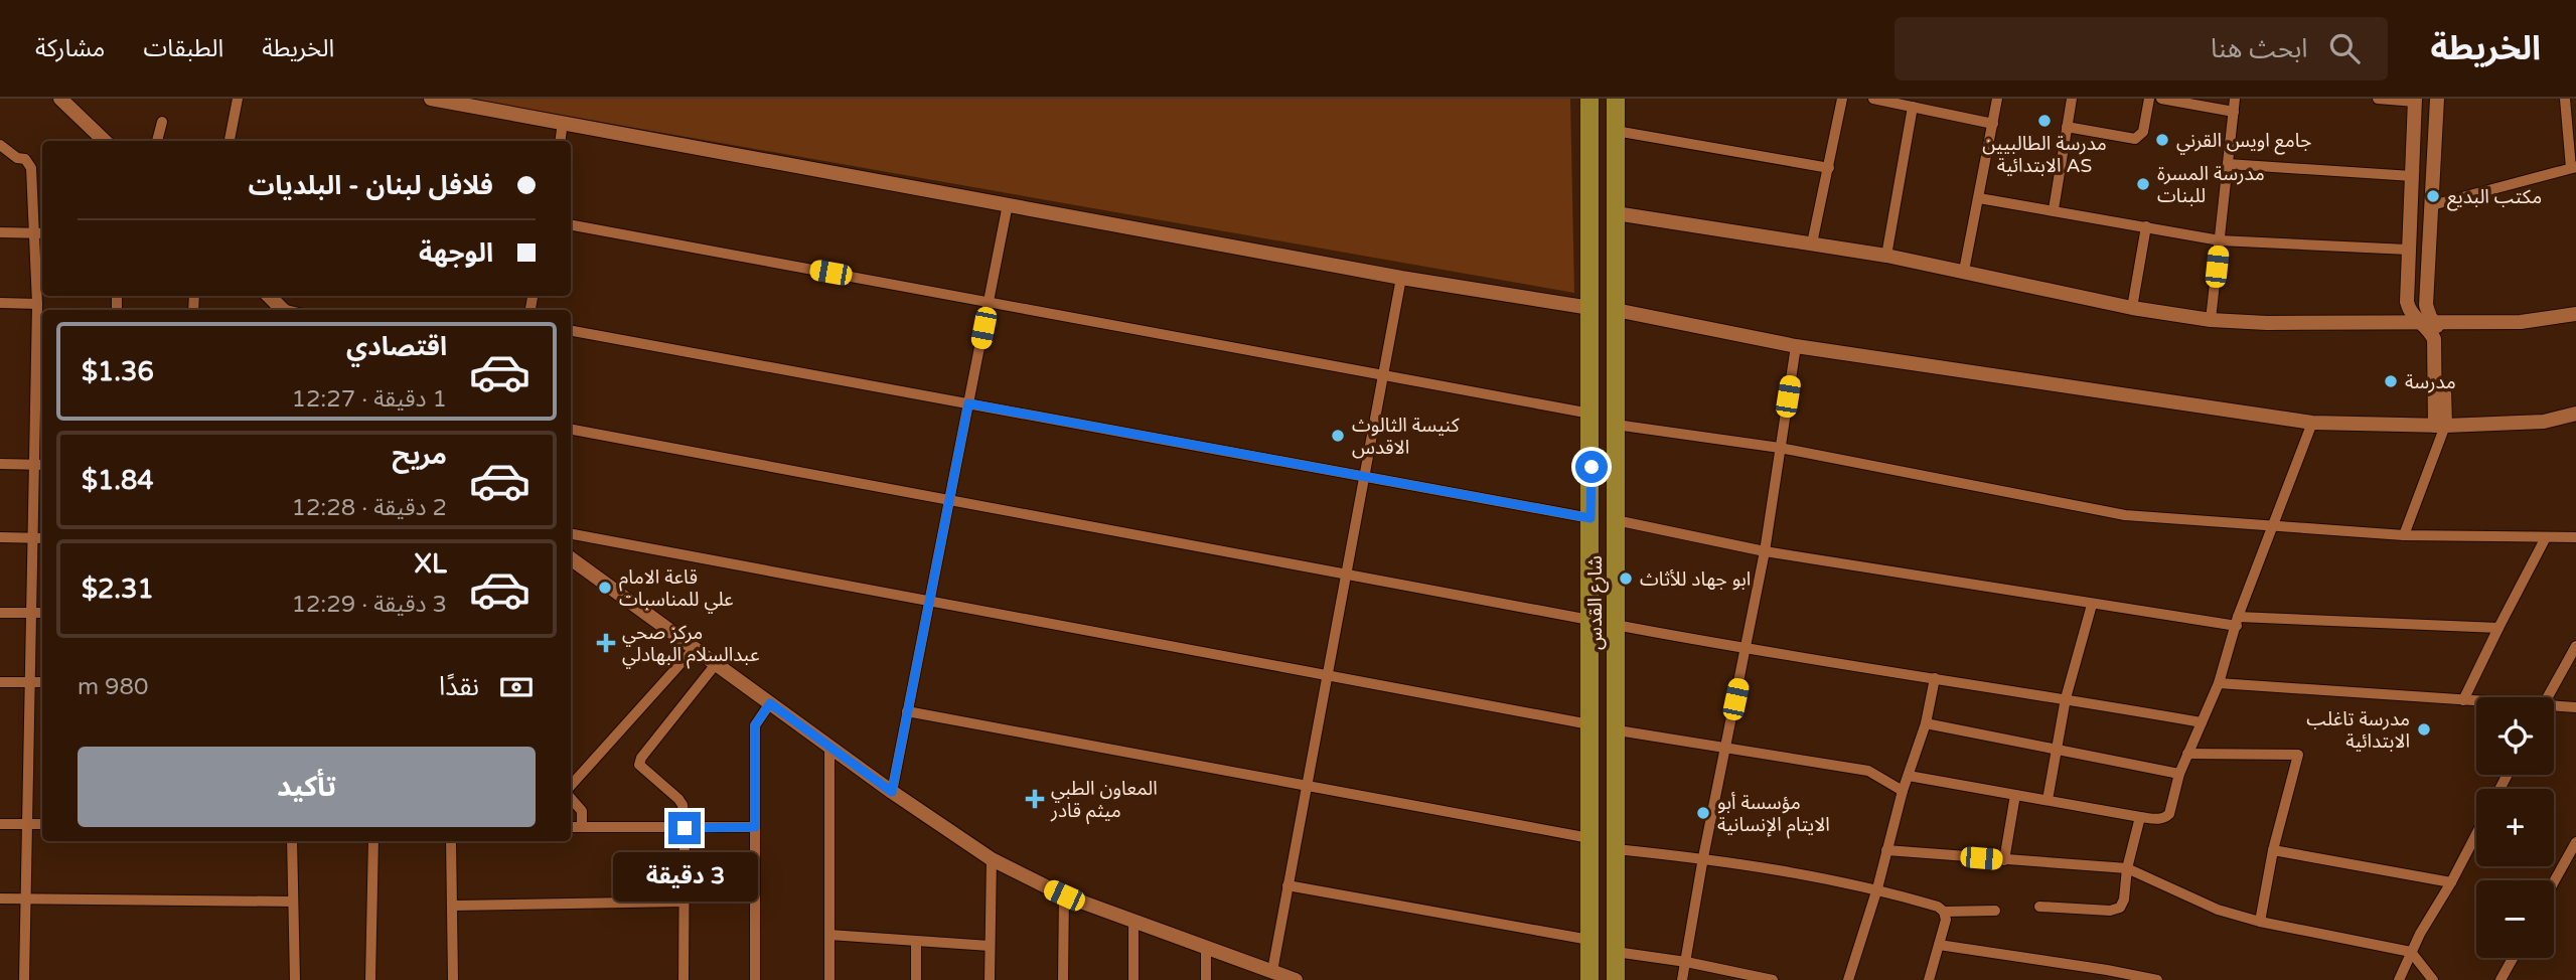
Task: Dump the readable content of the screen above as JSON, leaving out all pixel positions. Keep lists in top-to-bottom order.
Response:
{
  "streets": {
    "main road": ["شارع القدس"]
  },
  "places": {
    "other": [
      "مدرسة الطالبيين الابتدائية AS",
      "جامع اويس القرني",
      "مدرسة المسرة للبنات",
      "مكتب البديع",
      "مدرسة",
      "كنيسة الثالوث الاقدس",
      "ابو جهاد للأثاث",
      "قاعة الامام علي للمناسبات",
      "مدرسة تاغلب الابتدائية",
      "مؤسسة أبو الايتام الإنسانية"
    ],
    "health": ["مركز صحي عبدالسلام البهادلي", "المعاون الطبي ميثم قادر"]
  },
  "page": {
    "header": "الخريطة",
    "search": "ابحث هنا",
    "nav": ["الخريطة", "الطبقات", "مشاركة"],
    "banner": ["فلافل لبنان - البلديات", "الوجهة"],
    "list": [
      {
        "name": "اقتصادي",
        "note": "1 دقيقة · 12:27",
        "value": "$1.36"
      },
      {
        "name": "مريح",
        "note": "2 دقيقة · 12:28",
        "value": "$1.84"
      },
      {
        "name": "XL",
        "note": "3 دقيقة · 12:29",
        "value": "$2.31"
      }
    ],
    "pay": ["نقدًا", "980 m"],
    "map_buttons": ["+", "−"],
    "buttons": "تأكيد",
    "bubble": "3 دقيقة"
  }
}
